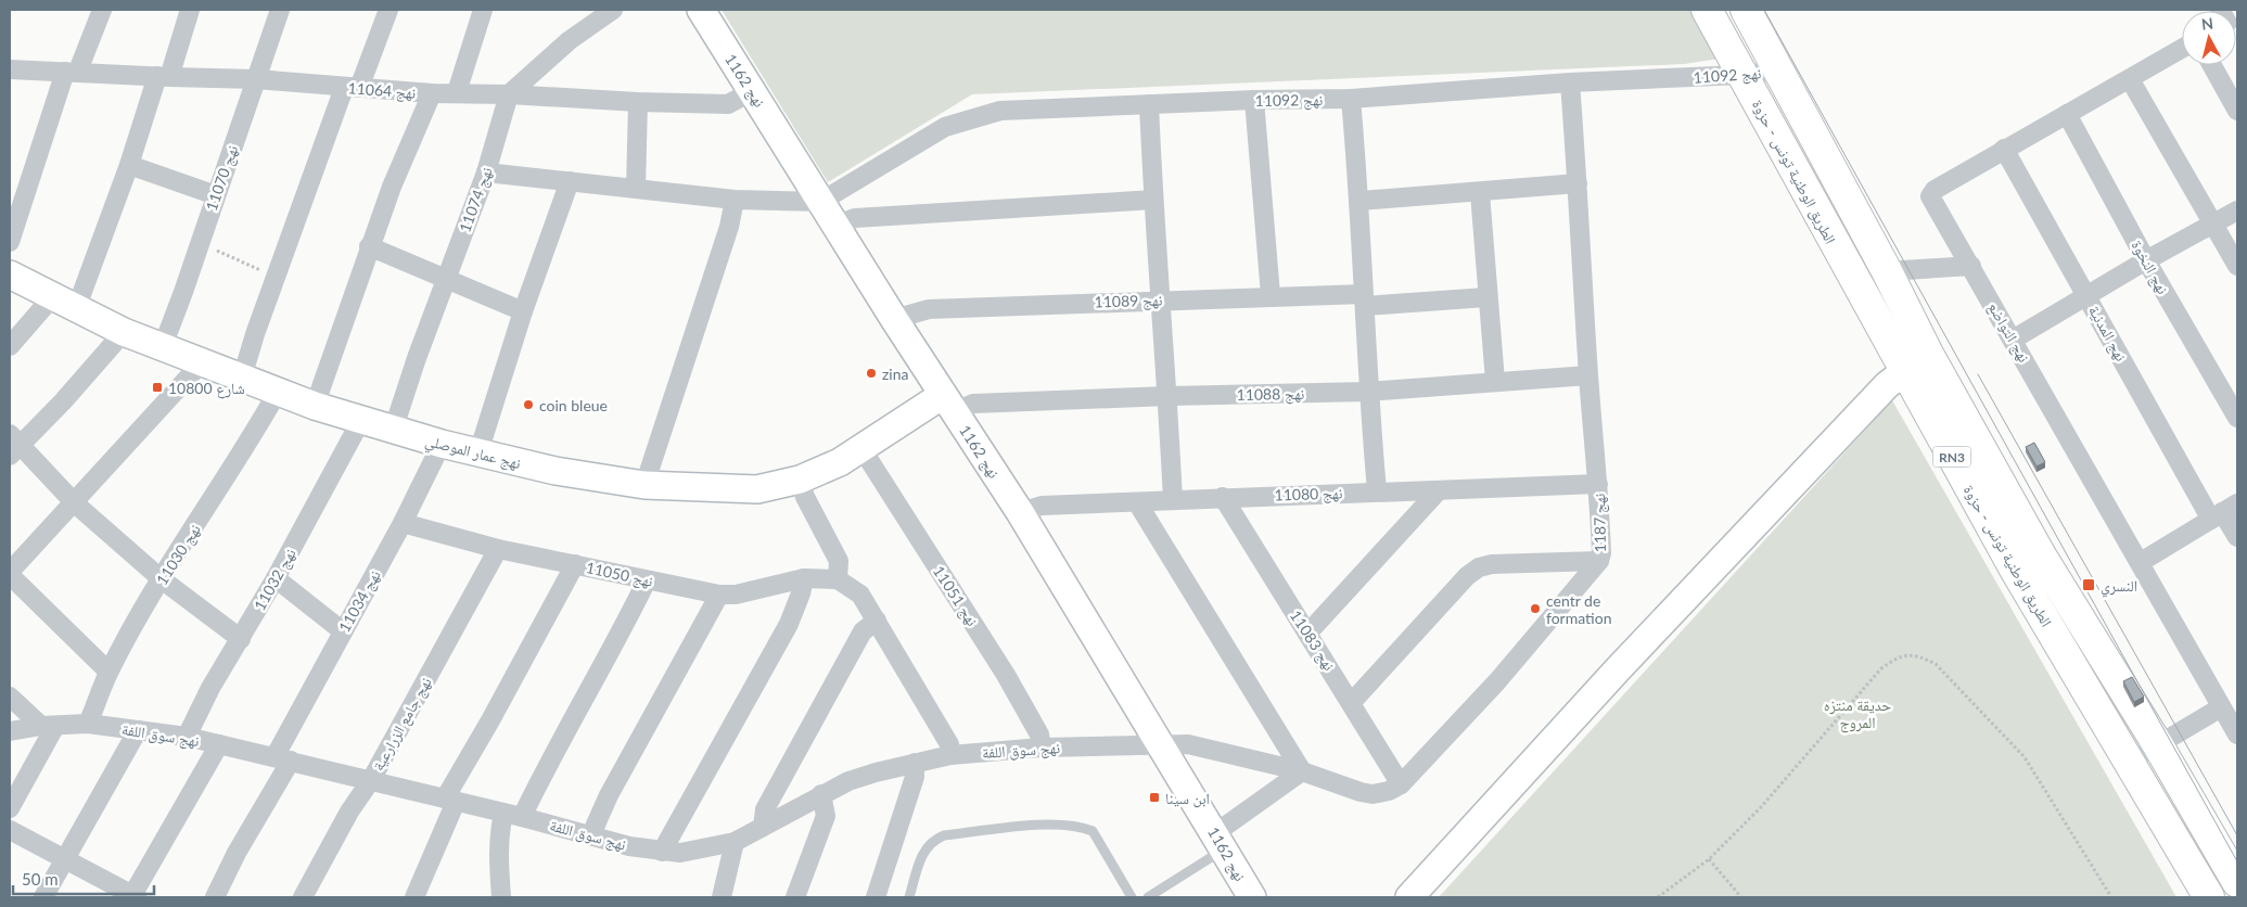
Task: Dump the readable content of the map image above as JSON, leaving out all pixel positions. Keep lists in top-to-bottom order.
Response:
{
  "streets": {
    "highway": ["الطريق الوطنية تونس - حزوة", "RN3"],
    "street": [
      "نهج 11092",
      "نهج 1162",
      "نهج 11064",
      "نهج 11070",
      "نهج 11074",
      "نهج النخوة",
      "نهج 11089",
      "نهج التواضع",
      "نهج المدنية",
      "نهج 11088",
      "نهج عمار الموصلي",
      "نهج 11080",
      "نهج 1187",
      "نهج 11030",
      "نهج 11050",
      "نهج 11032",
      "نهج 11051",
      "نهج 11034",
      "نهج 11083",
      "نهج جامع الزرارعية",
      "نهج سوق اللفة"
    ]
  },
  "crossings": [
    ["نهج 11092", "نهج 1162"],
    ["نهج 11092", "الطريق الوطنية تونس - حزوة"],
    ["نهج 11092", "نهج 1187"],
    ["نهج 1162", "نهج 11064"],
    ["نهج 1162", "نهج 11089"],
    ["نهج 1162", "نهج 11088"],
    ["نهج 1162", "نهج عمار الموصلي"],
    ["نهج 1162", "نهج 11080"],
    ["نهج 1162", "نهج 1187"],
    ["نهج 1162", "نهج سوق اللفة"],
    ["نهج 11064", "نهج 11070"],
    ["نهج 11064", "نهج 11074"],
    ["نهج 11070", "نهج عمار الموصلي"],
    ["نهج 11074", "نهج عمار الموصلي"],
    ["نهج النخوة", "نهج التواضع"],
    ["نهج التواضع", "نهج المدنية"],
    ["نهج 11088", "نهج عمار الموصلي"],
    ["نهج 11088", "نهج 1187"],
    ["نهج عمار الموصلي", "نهج 11030"],
    ["نهج عمار الموصلي", "نهج 11032"],
    ["نهج عمار الموصلي", "نهج 11051"],
    ["نهج عمار الموصلي", "نهج 11034"],
    ["نهج 11080", "نهج 1187"],
    ["نهج 11080", "نهج 11083"],
    ["نهج 1187", "نهج 11083"],
    ["نهج 1187", "نهج سوق اللفة"],
    ["نهج 11030", "نهج سوق اللفة"],
    ["نهج 11050", "نهج 11034"],
    ["نهج 11050", "نهج جامع الزرارعية"],
    ["نهج 11032", "نهج سوق اللفة"],
    ["نهج 11051", "نهج سوق اللفة"],
    ["نهج 11034", "نهج سوق اللفة"],
    ["نهج جامع الزرارعية", "نهج سوق اللفة"]
  ],
  "parks": ["حديقة منتزه المروج"],
  "places": {
    "other": ["zina", "coin bleue", "centr de formation"],
    "transit": ["10800 شارع", "النسري", "ابن سينا"]
  },
  "scale_bar": "50 m",
  "north": "top"
}
